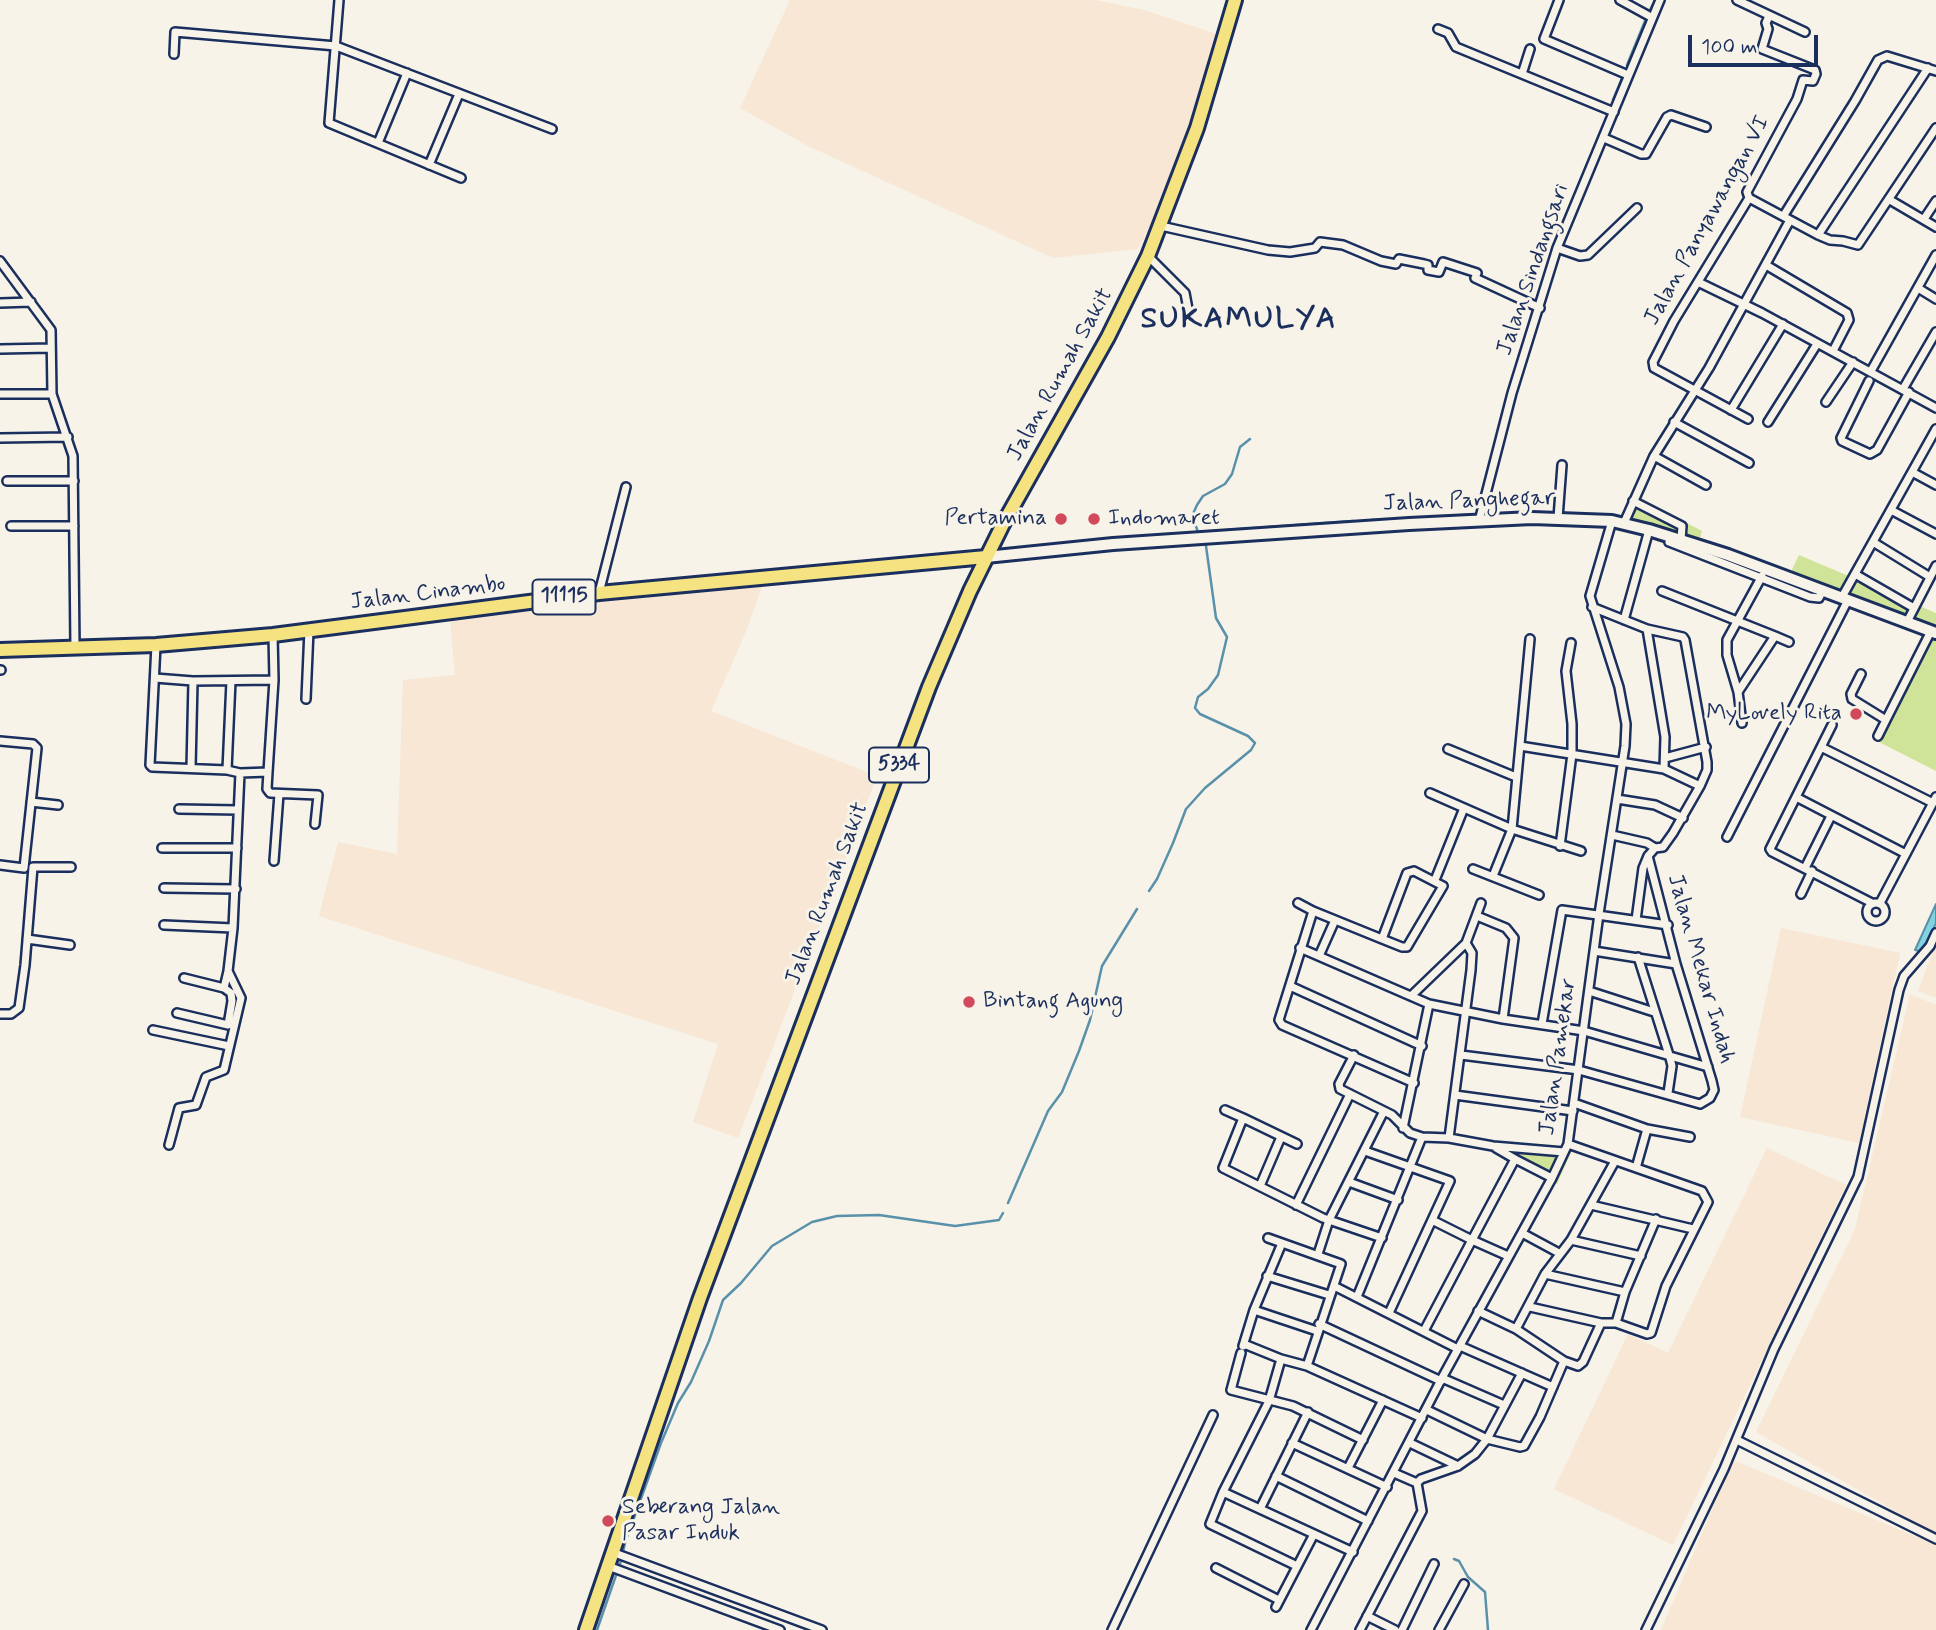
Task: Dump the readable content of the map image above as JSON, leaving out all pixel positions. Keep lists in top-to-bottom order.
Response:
{
  "streets": {
    "main road": [
      "Jalan Rumah Sakit",
      "Jalan Cinambo",
      "11115",
      "5334"
    ],
    "street": [
      "Jalan Panyawangan VI",
      "Jalan Sindangsari",
      "Jalan Panghegar",
      "Jalan Mekar Indah",
      "Jalan Pamekar"
    ]
  },
  "crossings": [
    ["Jalan Panyawangan VI", "Jalan Pamekar"],
    ["Jalan Sindangsari", "Jalan Panghegar"],
    ["Jalan Rumah Sakit", "Jalan Panghegar"],
    ["Jalan Rumah Sakit", "Jalan Cinambo"],
    ["Jalan Panghegar", "Jalan Cinambo"],
    ["Jalan Panghegar", "Jalan Pamekar"]
  ],
  "districts": ["SUKAMULYA"],
  "places": [
    "Pertamina",
    "Indomaret",
    "MyLovely Rita",
    "Bintang Agung",
    "Seberang Jalan Pasar Induk"
  ],
  "scale_bar": "100 m"
}
